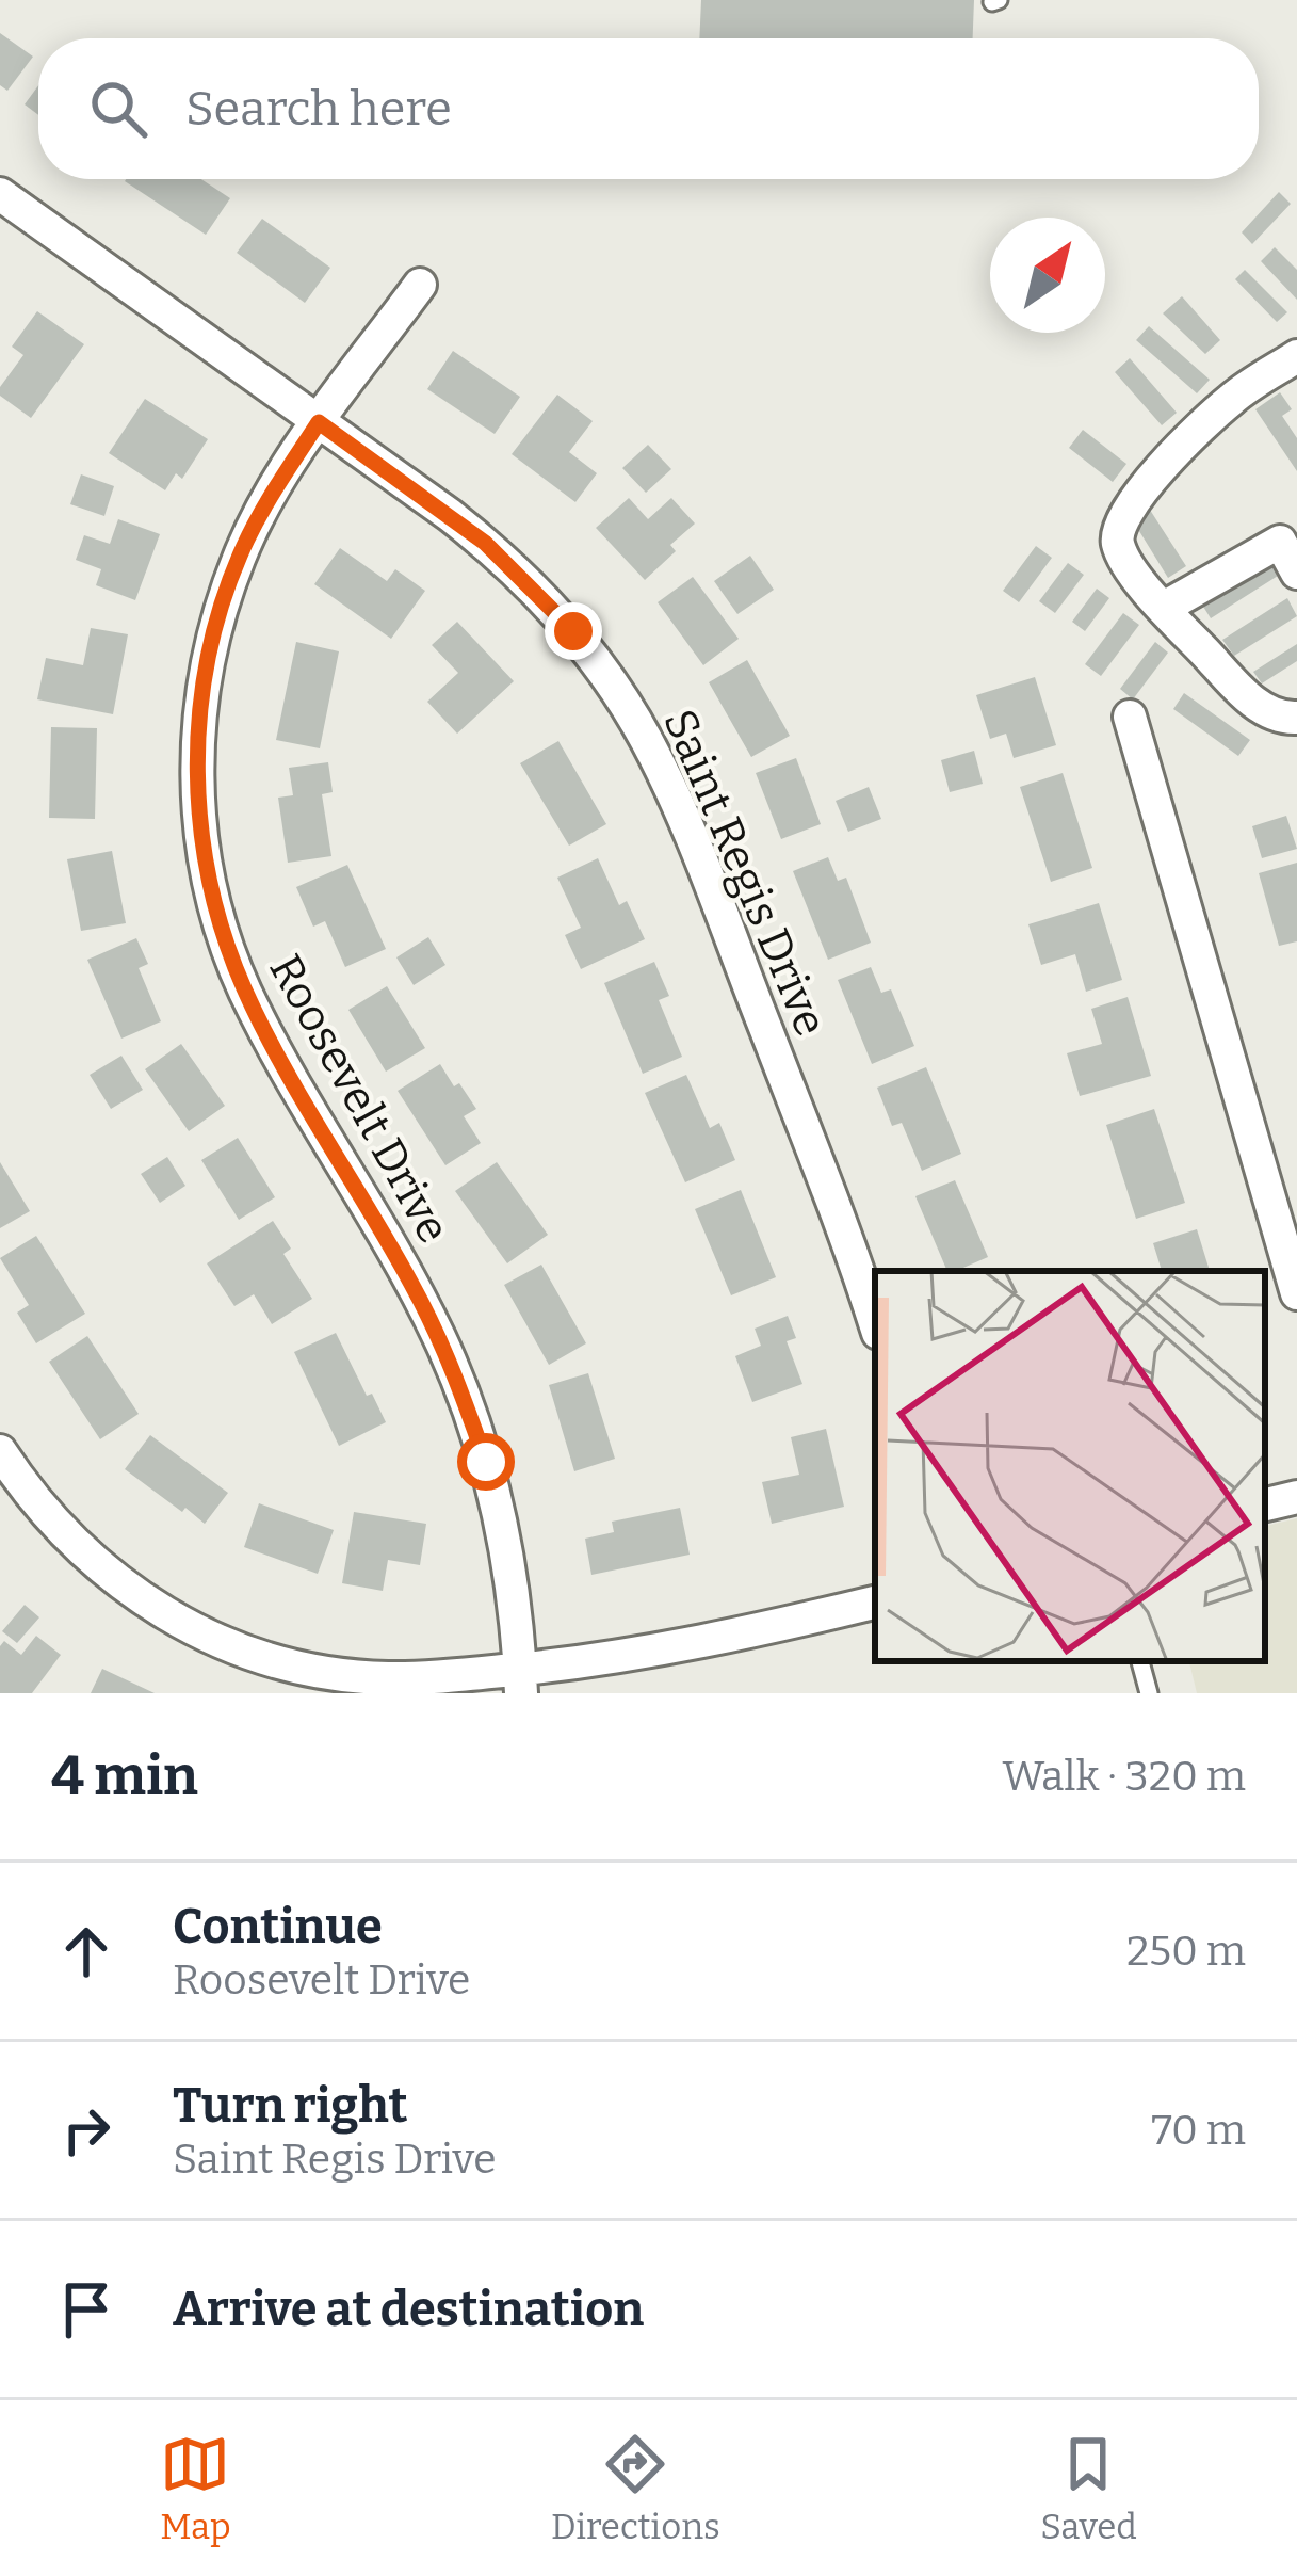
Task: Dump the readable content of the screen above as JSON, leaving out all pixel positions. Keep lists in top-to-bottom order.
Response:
{
  "streets": {
    "street": ["Saint Regis Drive", "Roosevelt Drive"]
  },
  "crossings": [
    ["Saint Regis Drive", "Roosevelt Drive"]
  ],
  "north": "top right",
  "page": {
    "search": "Search here",
    "heading": ["4 min", "Walk · 320 m"],
    "list": [
      ["Continue", "Roosevelt Drive", "250 m"],
      ["Turn right", "Saint Regis Drive", "70 m"],
      "Arrive at destination"
    ],
    "nav": ["Map", "Directions", "Saved"]
  }
}
